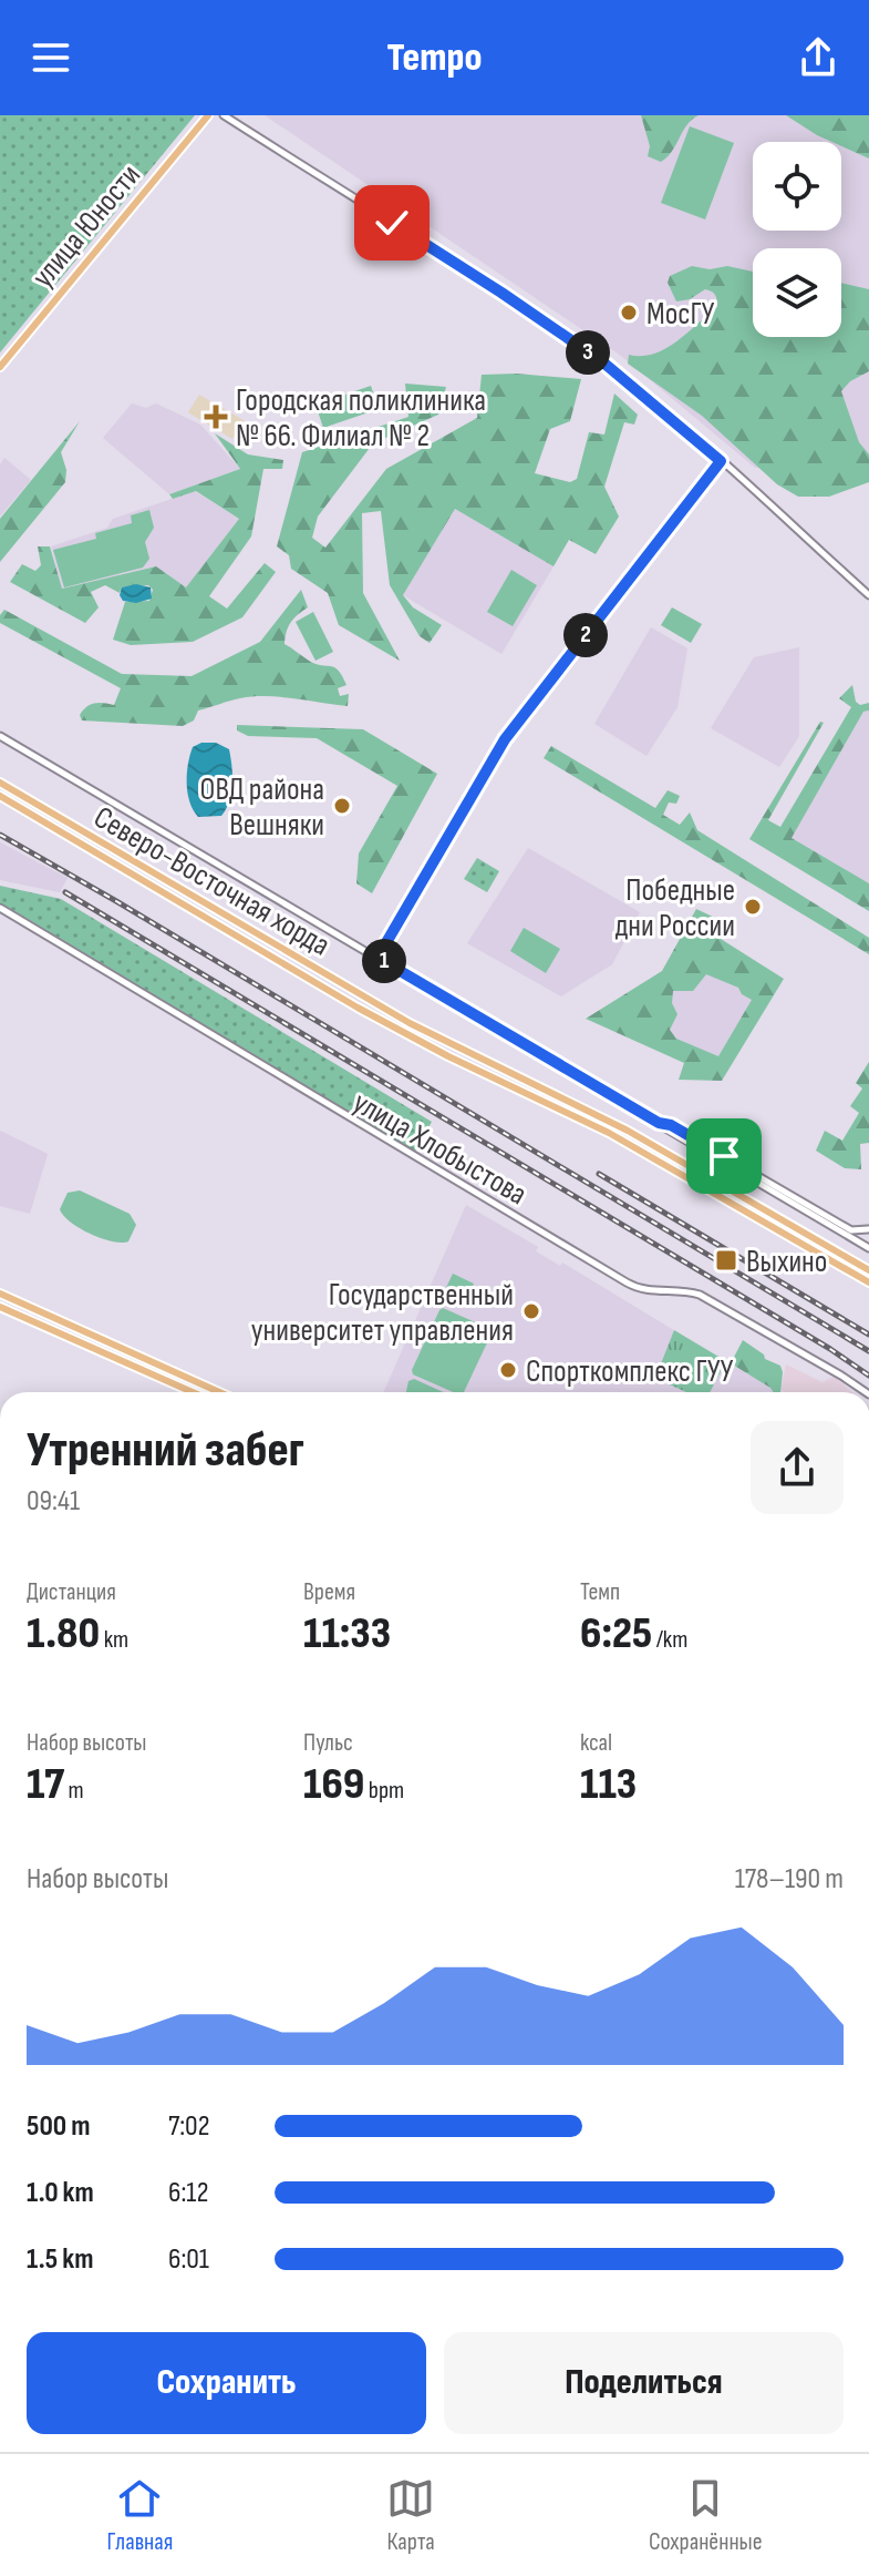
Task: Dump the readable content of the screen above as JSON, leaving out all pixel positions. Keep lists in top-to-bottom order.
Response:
{
  "streets": {
    "main road": ["улица Юности", "Северо-Восточная хорда"],
    "street": ["улица Хлобыстова"]
  },
  "places": {
    "other": [
      "МосГУ",
      "ОВД района Вешняки",
      "Победные дни России",
      "Государственный университет управления",
      "Спорткомплекс ГУУ"
    ],
    "health": ["Городская поликлиника № 66. Филиал № 2"],
    "transit": ["Выхино"]
  },
  "page": {
    "header": "Tempo",
    "pins": ["3", "2", "1"],
    "heading": ["Утренний забег", "09:41"],
    "stats": [
      ["Дистанция", "1.80 km"],
      ["Время", "11:33"],
      ["Темп", "6:25 /km"],
      ["Набор высоты", "17 m"],
      ["Пульс", "169 bpm"],
      ["kcal", "113"]
    ],
    "chart": ["Набор высоты", "178–190 m"],
    "list": [
      {
        "name": "500 m",
        "note": "7:02"
      },
      {
        "name": "1.0 km",
        "note": "6:12"
      },
      {
        "name": "1.5 km",
        "note": "6:01"
      }
    ],
    "buttons": ["Сохранить", "Поделиться"],
    "tabs": ["Главная", "Карта", "Сохранённые"]
  }
}
